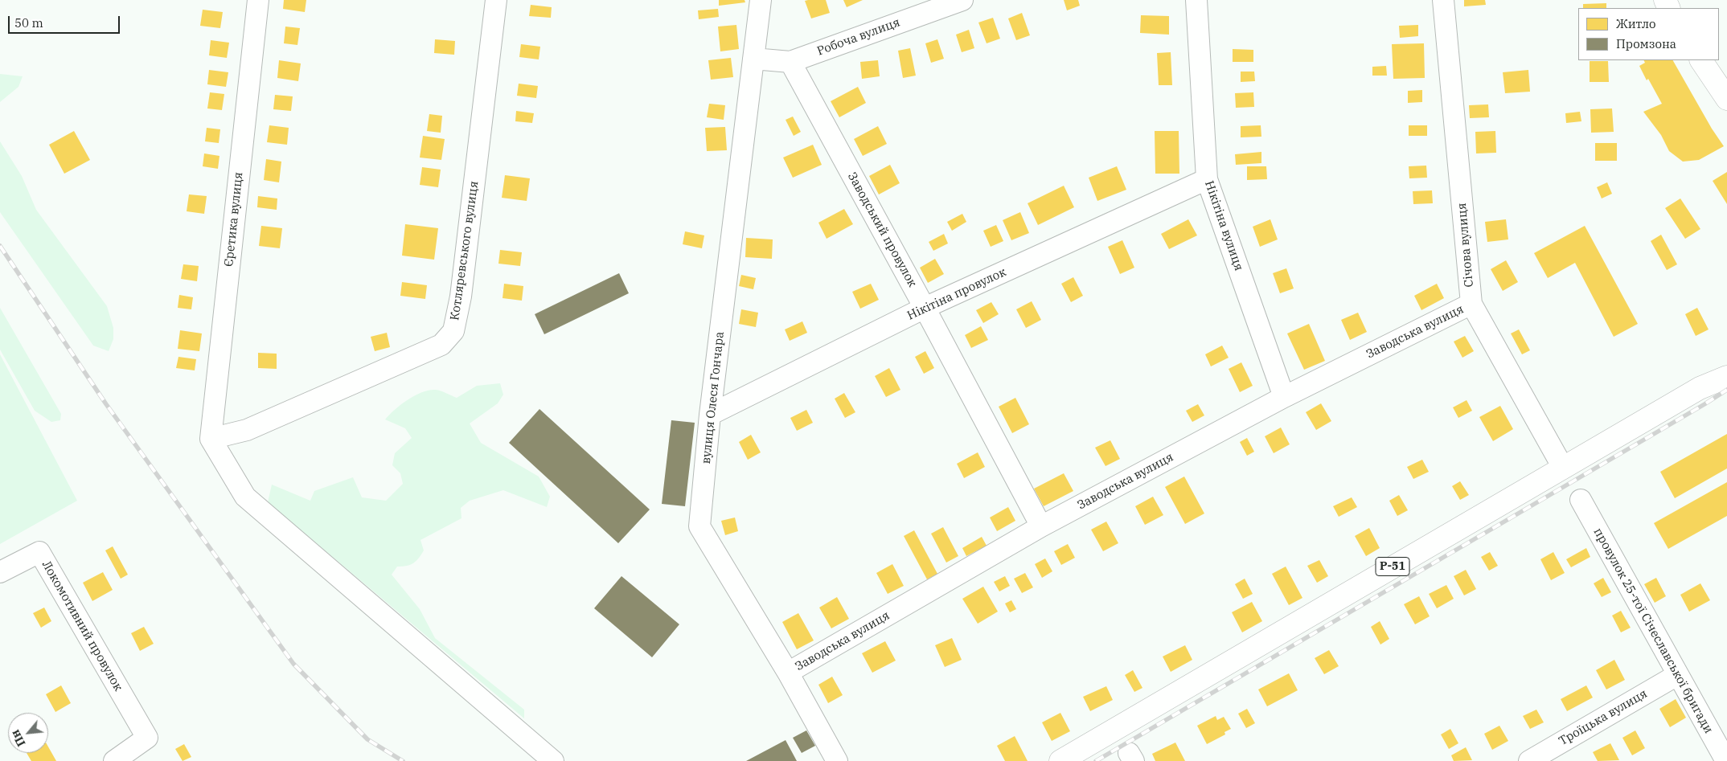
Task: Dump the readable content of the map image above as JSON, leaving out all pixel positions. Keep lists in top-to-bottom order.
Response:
{
  "streets": {
    "main road": ["Р-51"],
    "street": [
      "Робоча вулиця",
      "Єретика вулиця",
      "Нікітіна вулиця",
      "Заводський провулок",
      "Січова вулиця",
      "Котляревського вулиця",
      "Нікітіна провулок",
      "Заводська вулиця",
      "вулиця Олеся Гончара",
      "Локомотивний провулок",
      "провулок 25-тої Січеславської бригади",
      "Троїцька вулиця"
    ]
  },
  "crossings": [
    ["Робоча вулиця", "Заводський провулок"],
    ["Робоча вулиця", "вулиця Олеся Гончара"],
    ["Єретика вулиця", "Котляревського вулиця"],
    ["Нікітіна вулиця", "Нікітіна провулок"],
    ["Нікітіна вулиця", "Заводська вулиця"],
    ["Заводський провулок", "Нікітіна провулок"],
    ["Заводський провулок", "Заводська вулиця"],
    ["Січова вулиця", "Заводська вулиця"],
    ["Січова вулиця", "Р-51"],
    ["Нікітіна провулок", "вулиця Олеся Гончара"],
    ["Заводська вулиця", "вулиця Олеся Гончара"],
    ["провулок 25-тої Січеславської бригади", "Троїцька вулиця"]
  ],
  "legend": ["Житло", "Промзона"],
  "scale_bar": "50 m",
  "north": "bottom left"
}
